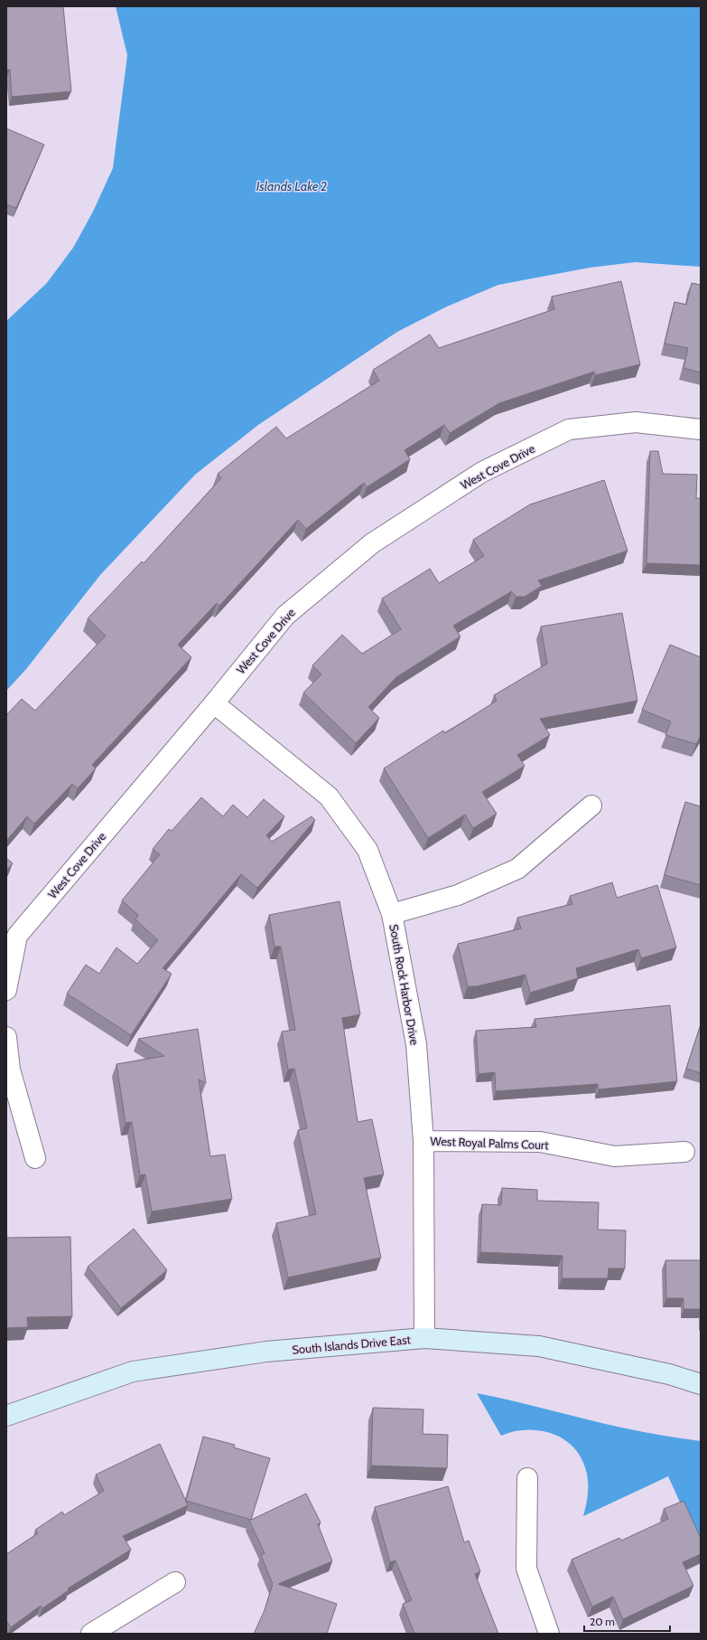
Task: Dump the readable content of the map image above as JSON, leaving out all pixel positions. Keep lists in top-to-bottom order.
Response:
{
  "streets": {
    "street": [
      "West Cove Drive",
      "South Rock Harbor Drive",
      "West Royal Palms Court",
      "South Islands Drive East"
    ]
  },
  "crossings": [
    ["West Cove Drive", "South Rock Harbor Drive"],
    ["South Rock Harbor Drive", "West Royal Palms Court"],
    ["South Rock Harbor Drive", "South Islands Drive East"]
  ],
  "water": ["Islands Lake 2"],
  "scale_bar": "20 m"
}
